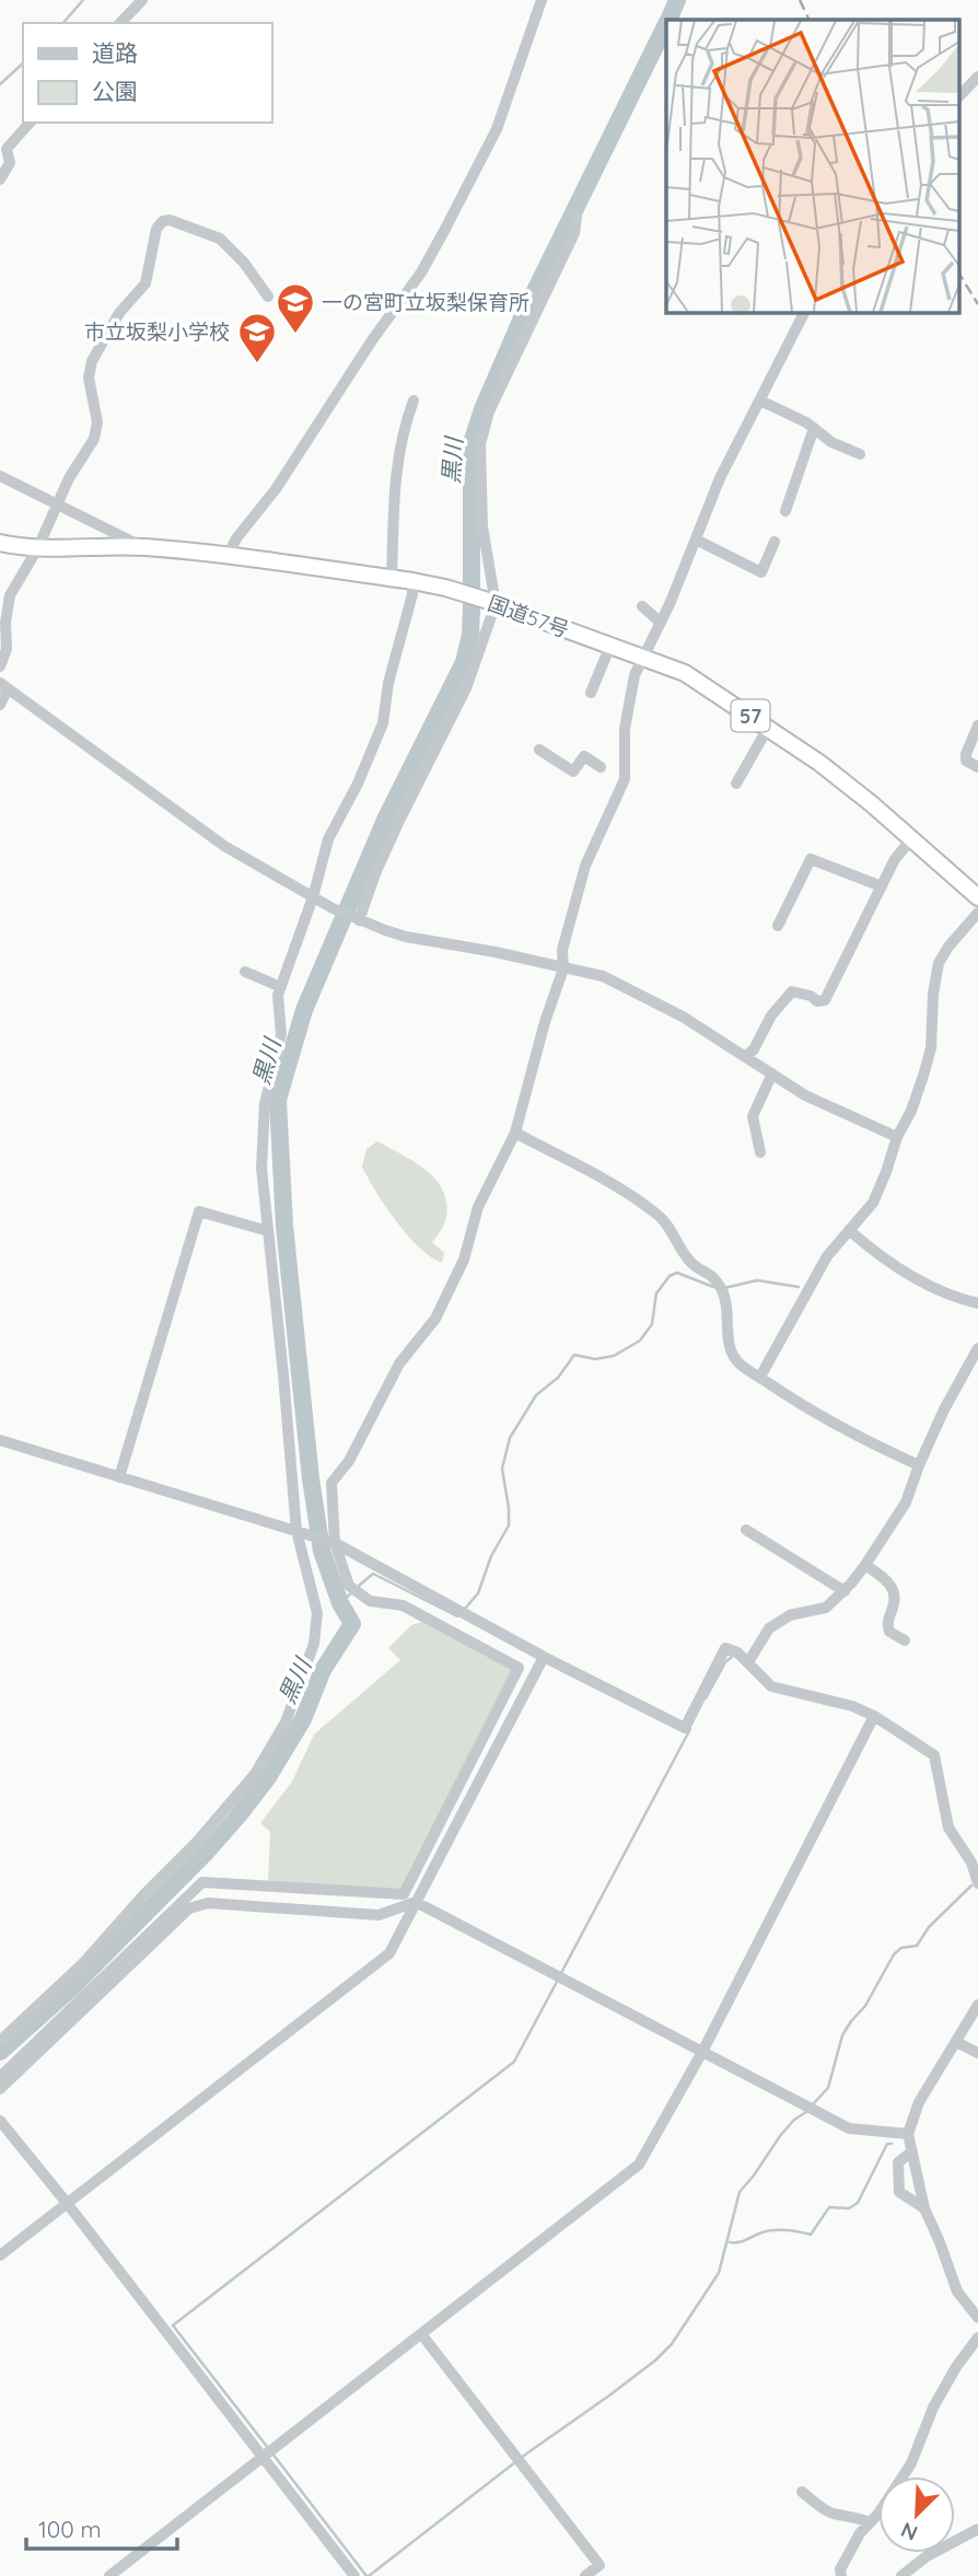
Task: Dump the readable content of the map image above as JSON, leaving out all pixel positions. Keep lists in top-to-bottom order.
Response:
{
  "streets": {
    "highway": ["国道57号", "57"]
  },
  "water": ["黒川"],
  "places": {
    "school or university": ["一の宮町立坂梨保育所", "市立坂梨小学校"]
  },
  "legend": ["道路", "公園"],
  "scale_bar": "100 m",
  "north": "bottom left"
}
